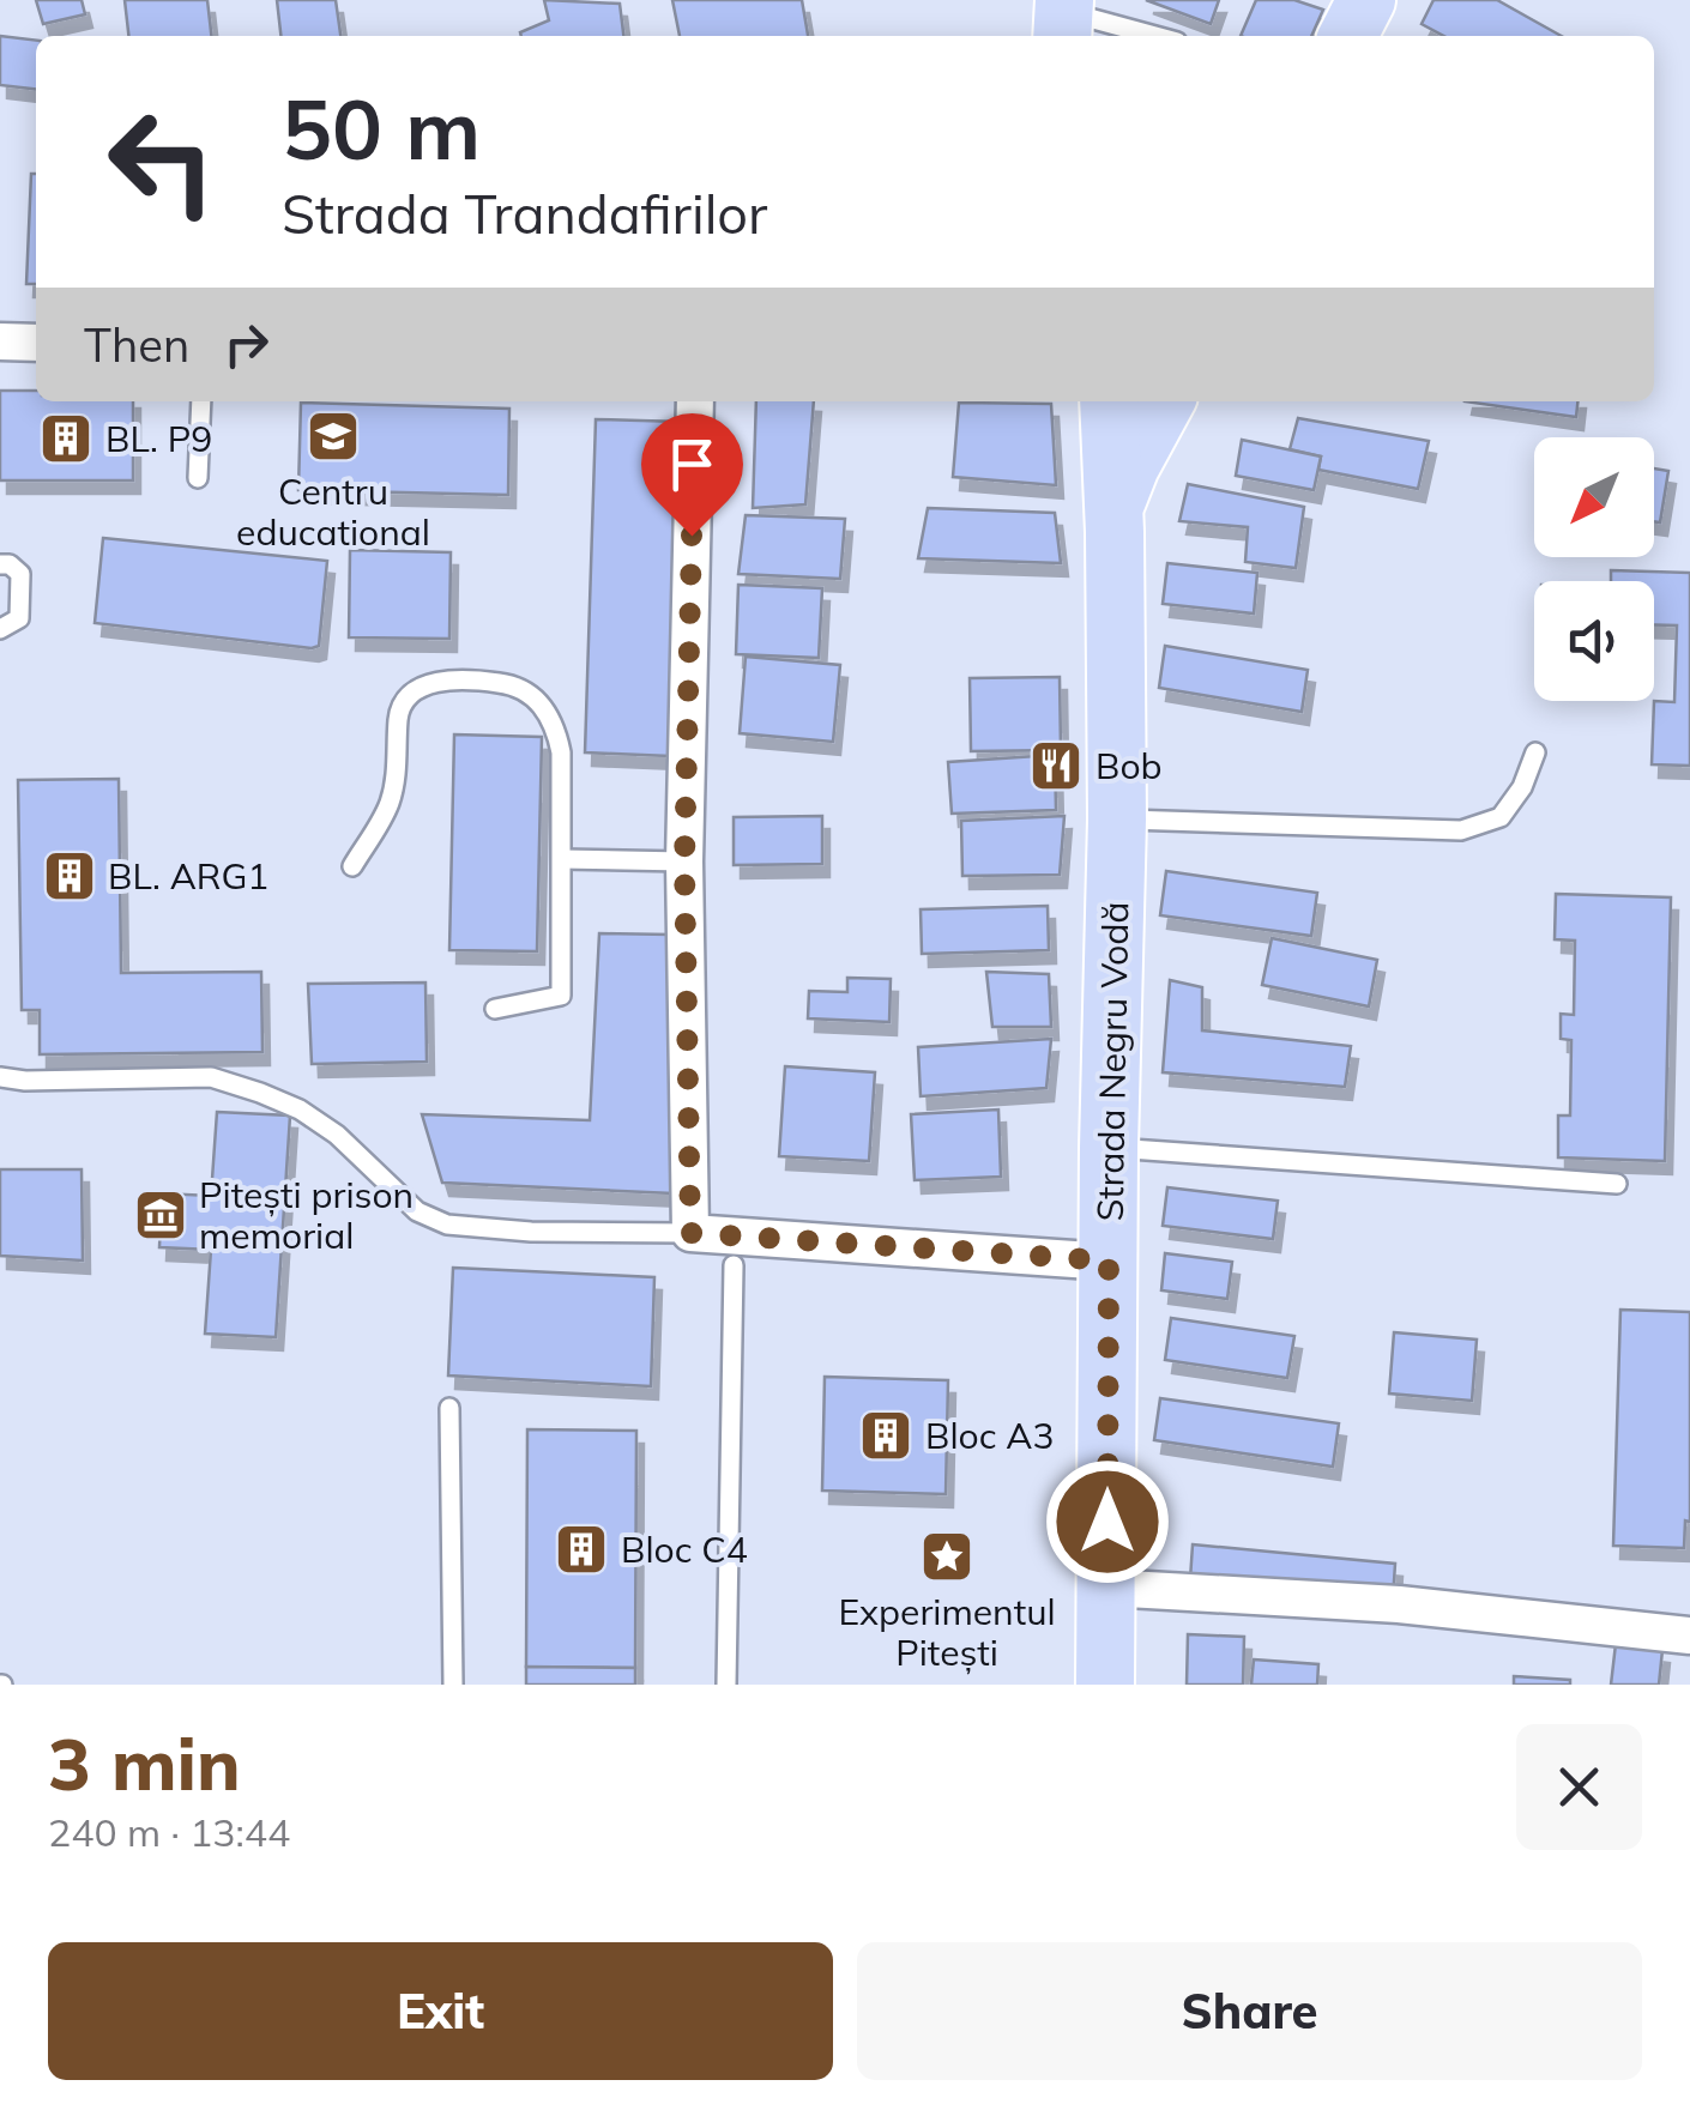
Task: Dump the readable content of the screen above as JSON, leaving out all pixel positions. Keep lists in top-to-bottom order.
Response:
{
  "streets": {
    "main road": ["Strada Negru Vodă"]
  },
  "places": {
    "school or university": ["Centru educational"],
    "building": [
      "BL. P9",
      "BL. ARG1",
      "Bloc A3",
      "Bloc C4"
    ],
    "restaurant": ["Bob"],
    "museum": ["Pitești prison memorial"],
    "place": ["Experimentul Pitești"]
  },
  "north": "bottom left",
  "page": {
    "turn": ["50 m", "Strada Trandafirilor"],
    "then": "Then",
    "heading": ["3 min", "240 m · 13:44"],
    "buttons": ["Exit", "Share"]
  }
}
